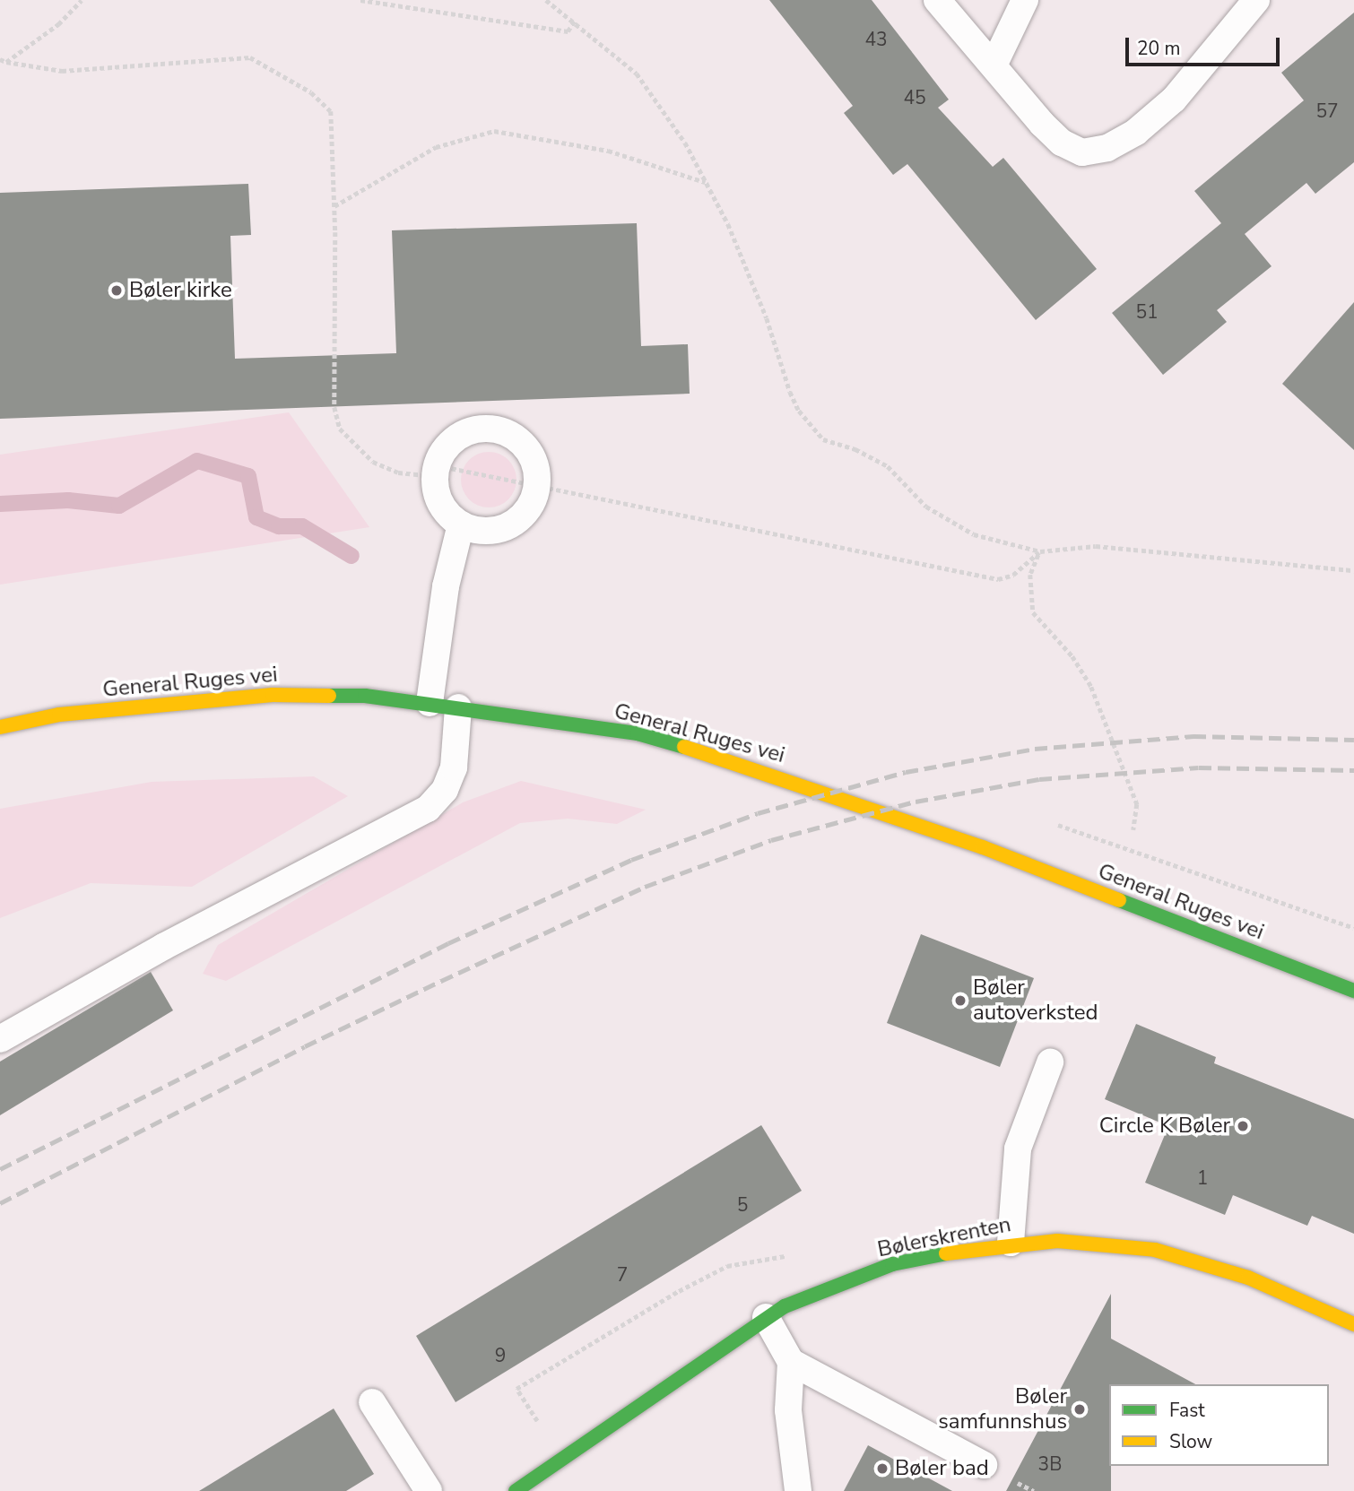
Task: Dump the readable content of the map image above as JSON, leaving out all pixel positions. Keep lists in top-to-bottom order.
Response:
{
  "streets": {
    "main road": ["General Ruges vei", "Bølerskrenten"]
  },
  "places": [
    "Bøler kirke",
    "Bøler autoverksted",
    "Circle K Bøler",
    "Bøler samfunnshus",
    "Bøler bad"
  ],
  "house_numbers": [
    "43",
    "45",
    "57",
    "51",
    "1",
    "5",
    "7",
    "9",
    "3B"
  ],
  "legend": ["Fast", "Slow"],
  "scale_bar": "20 m"
}
